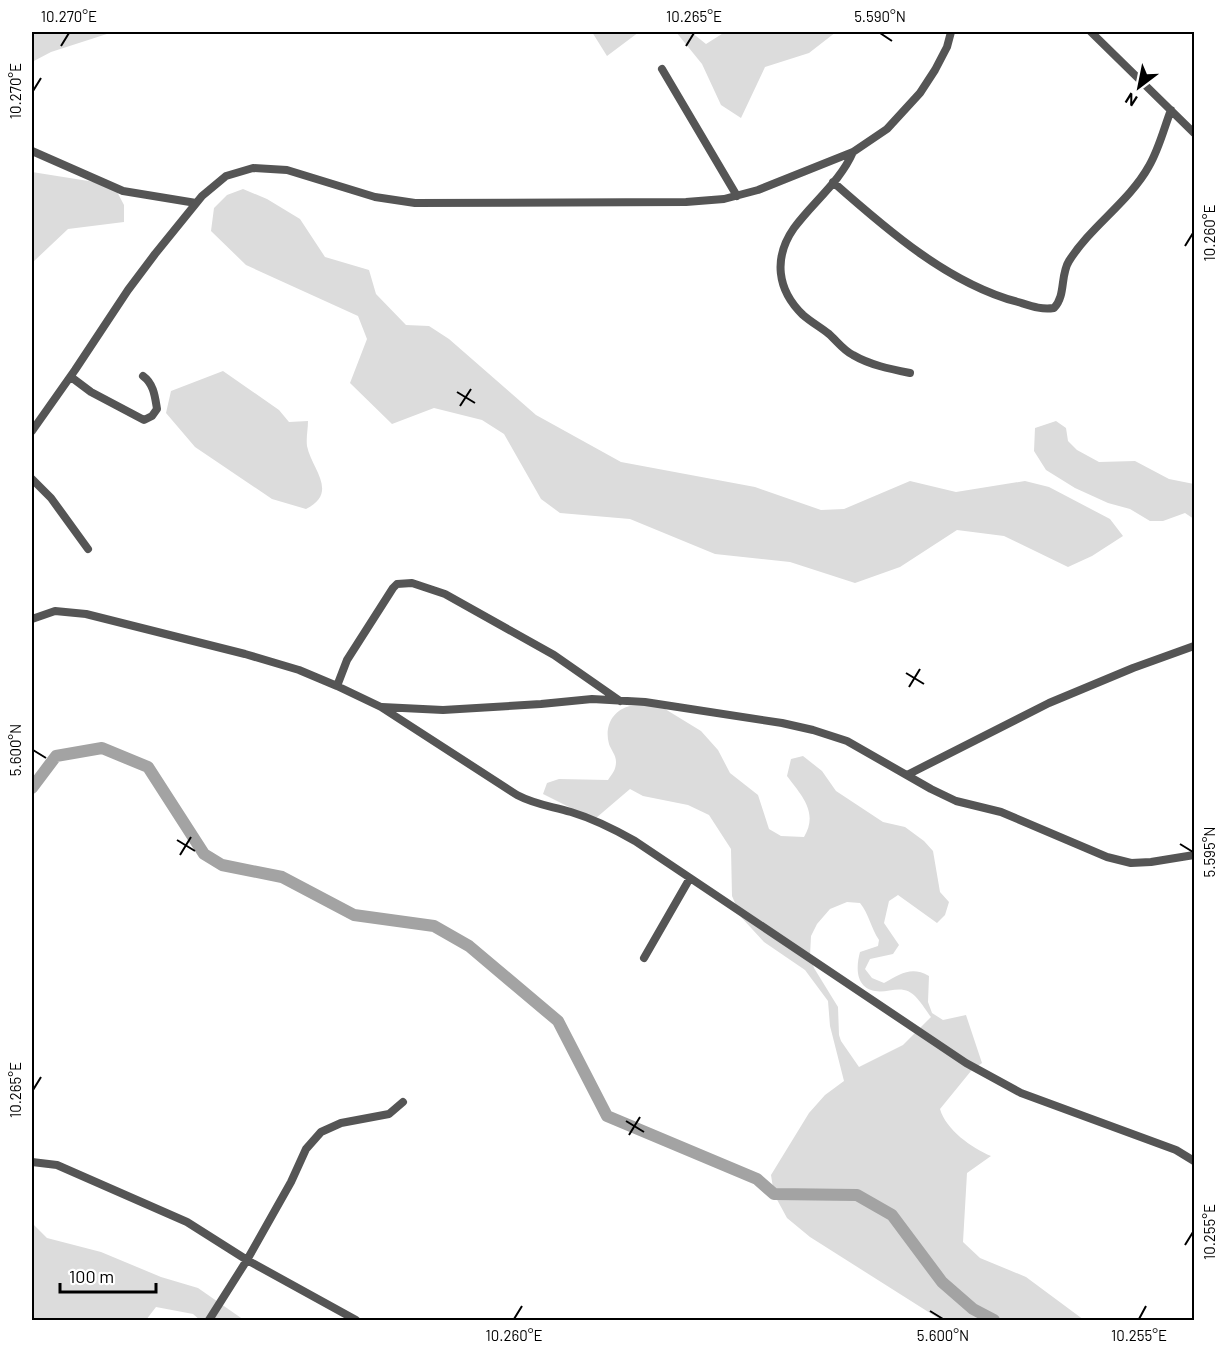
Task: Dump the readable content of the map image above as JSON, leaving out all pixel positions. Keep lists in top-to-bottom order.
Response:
{
  "scale_bar": "100 m",
  "north": "bottom left",
  "coordinates": [
    "10.270°E",
    "10.265°E",
    "5.590°N",
    "10.260°E",
    "5.600°N",
    "5.595°N",
    "10.255°E"
  ]
}
